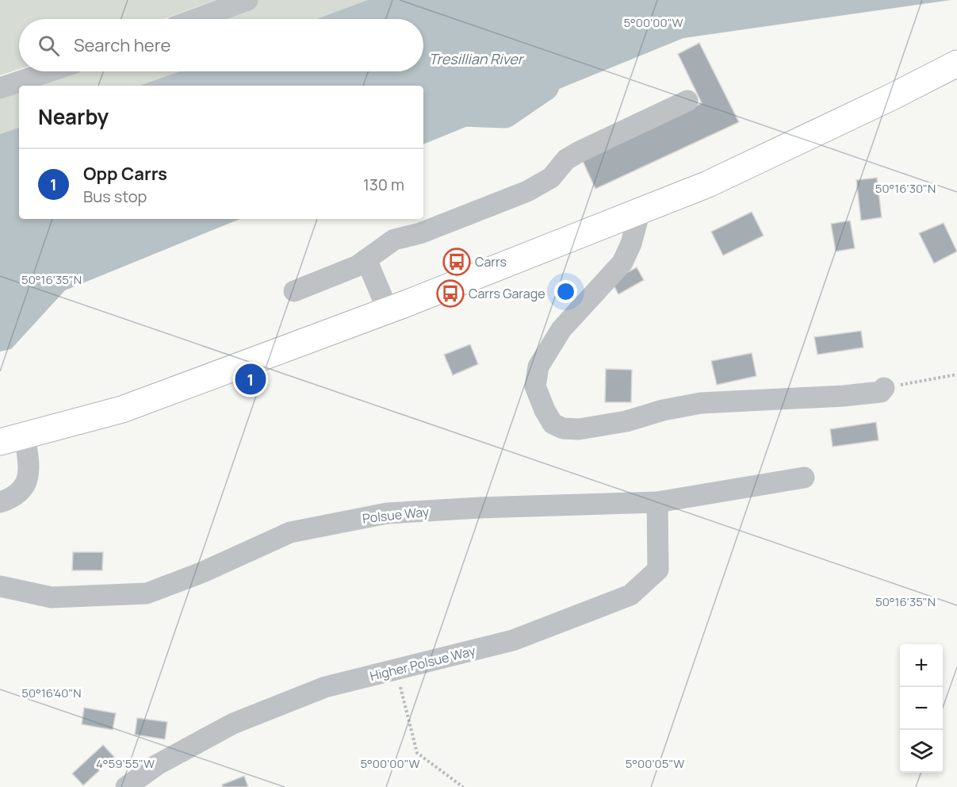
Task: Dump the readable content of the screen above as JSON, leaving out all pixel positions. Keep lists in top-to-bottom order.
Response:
{
  "streets": {
    "street": ["Polsue Way", "Higher Polsue Way"]
  },
  "crossings": [
    ["Polsue Way", "Higher Polsue Way"]
  ],
  "water": ["Tresillian River"],
  "places": {
    "bus stop": ["Carrs", "Carrs Garage"]
  },
  "page": {
    "search": "Search here",
    "heading": "Nearby",
    "list": [
      {
        "mark": "1",
        "name": "Opp Carrs",
        "note": "Bus stop",
        "value": "130 m"
      }
    ],
    "pins": "1",
    "map_buttons": ["+", "−"]
  },
  "coordinates": [
    "5°00'00\"W",
    "50°16'30\"N",
    "50°16'35\"N",
    "50°16'40\"N",
    "4°59'55\"W",
    "5°00'05\"W"
  ]
}
